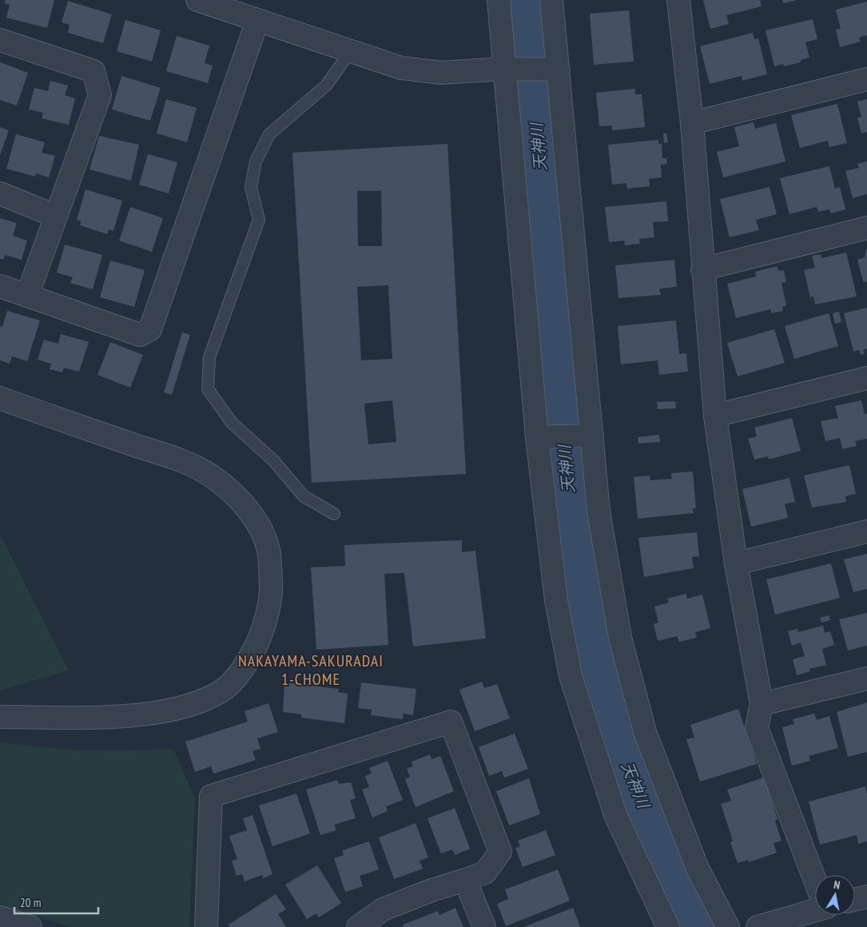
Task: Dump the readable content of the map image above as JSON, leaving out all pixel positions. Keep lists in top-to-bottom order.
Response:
{
  "districts": ["NAKAYAMA-SAKURADAI 1-CHOME"],
  "water": ["天神川"],
  "scale_bar": "20 m",
  "north": "top"
}
